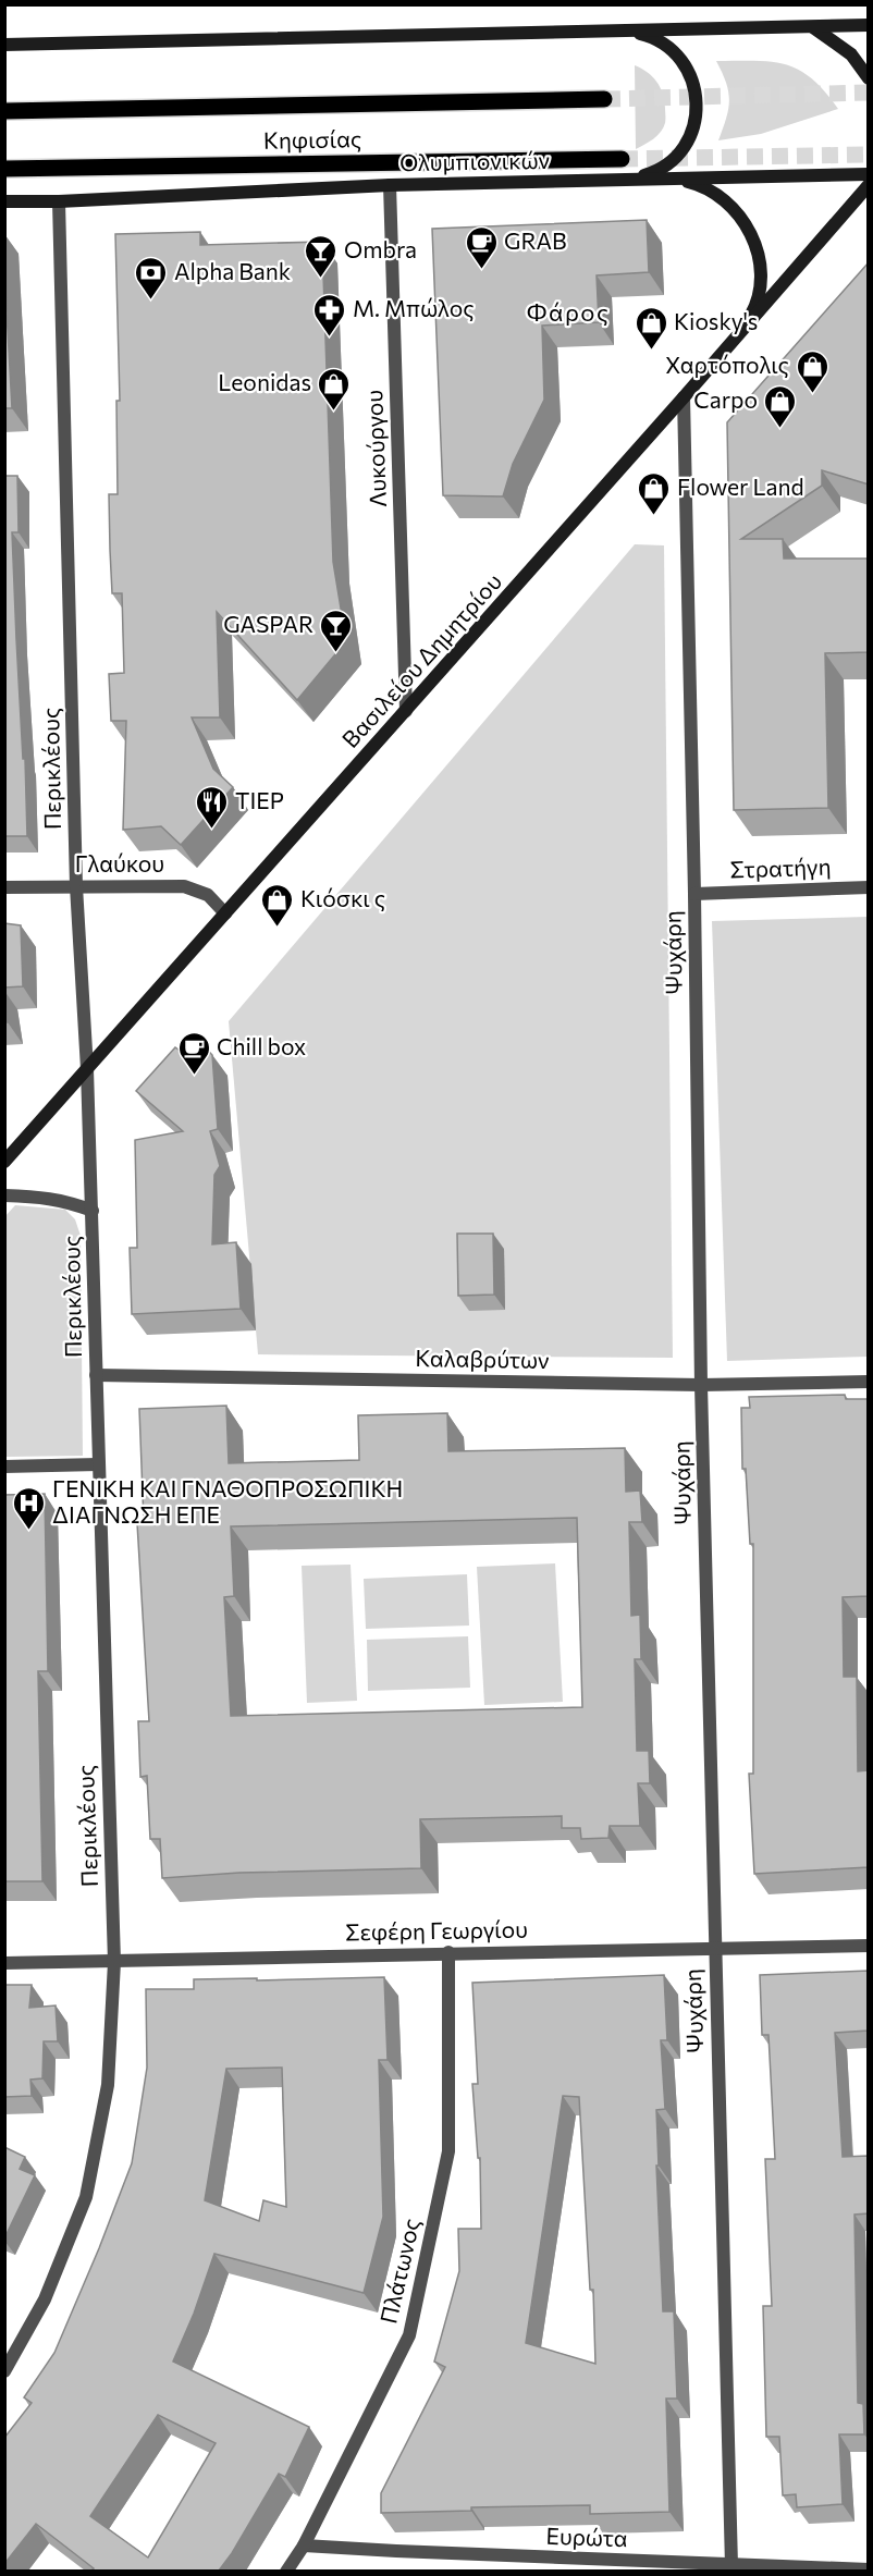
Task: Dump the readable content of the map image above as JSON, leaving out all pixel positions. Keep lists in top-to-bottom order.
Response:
{
  "streets": {
    "main road": ["Κηφισίας"],
    "street": [
      "Ολυμπιονικών",
      "Λυκούργου",
      "Βασιλείου Δημητρίου",
      "Περικλέους",
      "Γλαύκου",
      "Στρατήγη",
      "Ψυχάρη",
      "Καλαβρύτων",
      "Σεφέρη Γεωργίου",
      "Πλάτωνος",
      "Ευρώτα"
    ]
  },
  "crossings": [
    ["Ολυμπιονικών", "Λυκούργου"],
    ["Ολυμπιονικών", "Περικλέους"],
    ["Λυκούργου", "Βασιλείου Δημητρίου"],
    ["Βασιλείου Δημητρίου", "Περικλέους"],
    ["Βασιλείου Δημητρίου", "Γλαύκου"],
    ["Βασιλείου Δημητρίου", "Ψυχάρη"],
    ["Περικλέους", "Γλαύκου"],
    ["Περικλέους", "Καλαβρύτων"],
    ["Περικλέους", "Σεφέρη Γεωργίου"],
    ["Στρατήγη", "Ψυχάρη"],
    ["Ψυχάρη", "Καλαβρύτων"],
    ["Ψυχάρη", "Σεφέρη Γεωργίου"],
    ["Ψυχάρη", "Ευρώτα"],
    ["Σεφέρη Γεωργίου", "Πλάτωνος"],
    ["Πλάτωνος", "Ευρώτα"]
  ],
  "districts": ["Φάρος"],
  "places": {
    "cafe": ["GRAB", "Chill box"],
    "bar": ["Ombra", "GASPAR"],
    "bank": ["Alpha Bank"],
    "pharmacy": ["Μ. Μπώλος"],
    "shop": [
      "Kiosky's",
      "Χαρτόπολις",
      "Leonidas",
      "Carpo",
      "Flower Land",
      "Κιόσκι ς"
    ],
    "restaurant": ["ΤΙΕΡ"],
    "hospital": ["ΓΕΝΙΚΗ ΚΑΙ ΓΝΑΘΟΠΡΟΣΩΠΙΚΗ ΔΙΑΓΝΩΣΗ ΕΠΕ"]
  }
}
